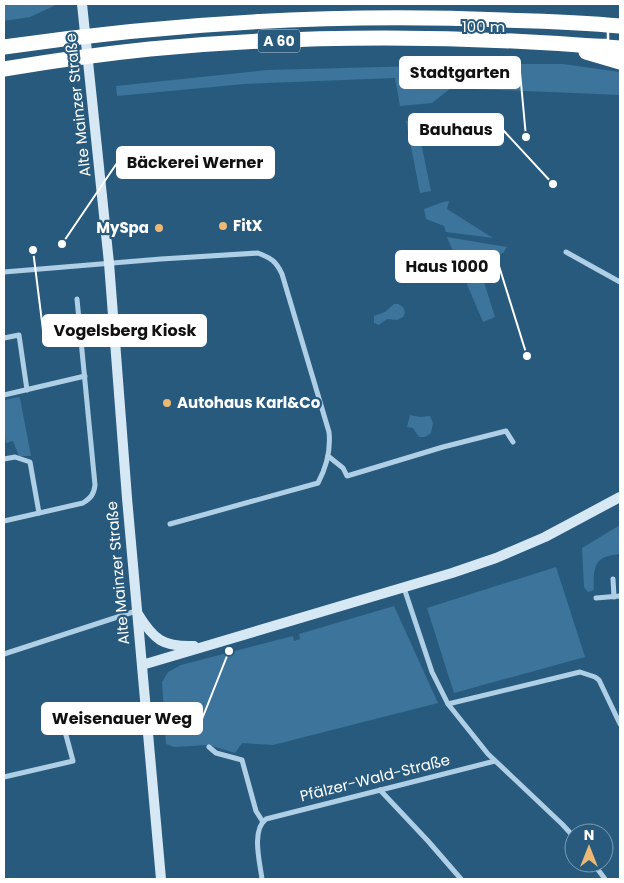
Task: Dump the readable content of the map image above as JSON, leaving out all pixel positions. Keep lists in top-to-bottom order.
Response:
{
  "streets": {
    "highway": ["A 60"],
    "street": ["Alte Mainzer Straße", "Pfälzer-Wald-Straße"]
  },
  "places": [
    "Stadtgarten",
    "Bauhaus",
    "FitX",
    "MySpa",
    "Bäckerei Werner",
    "Vogelsberg Kiosk",
    "Haus 1000",
    "Autohaus Karl&Co",
    "Weisenauer Weg"
  ],
  "scale_bar": "100 m",
  "north": "top"
}
